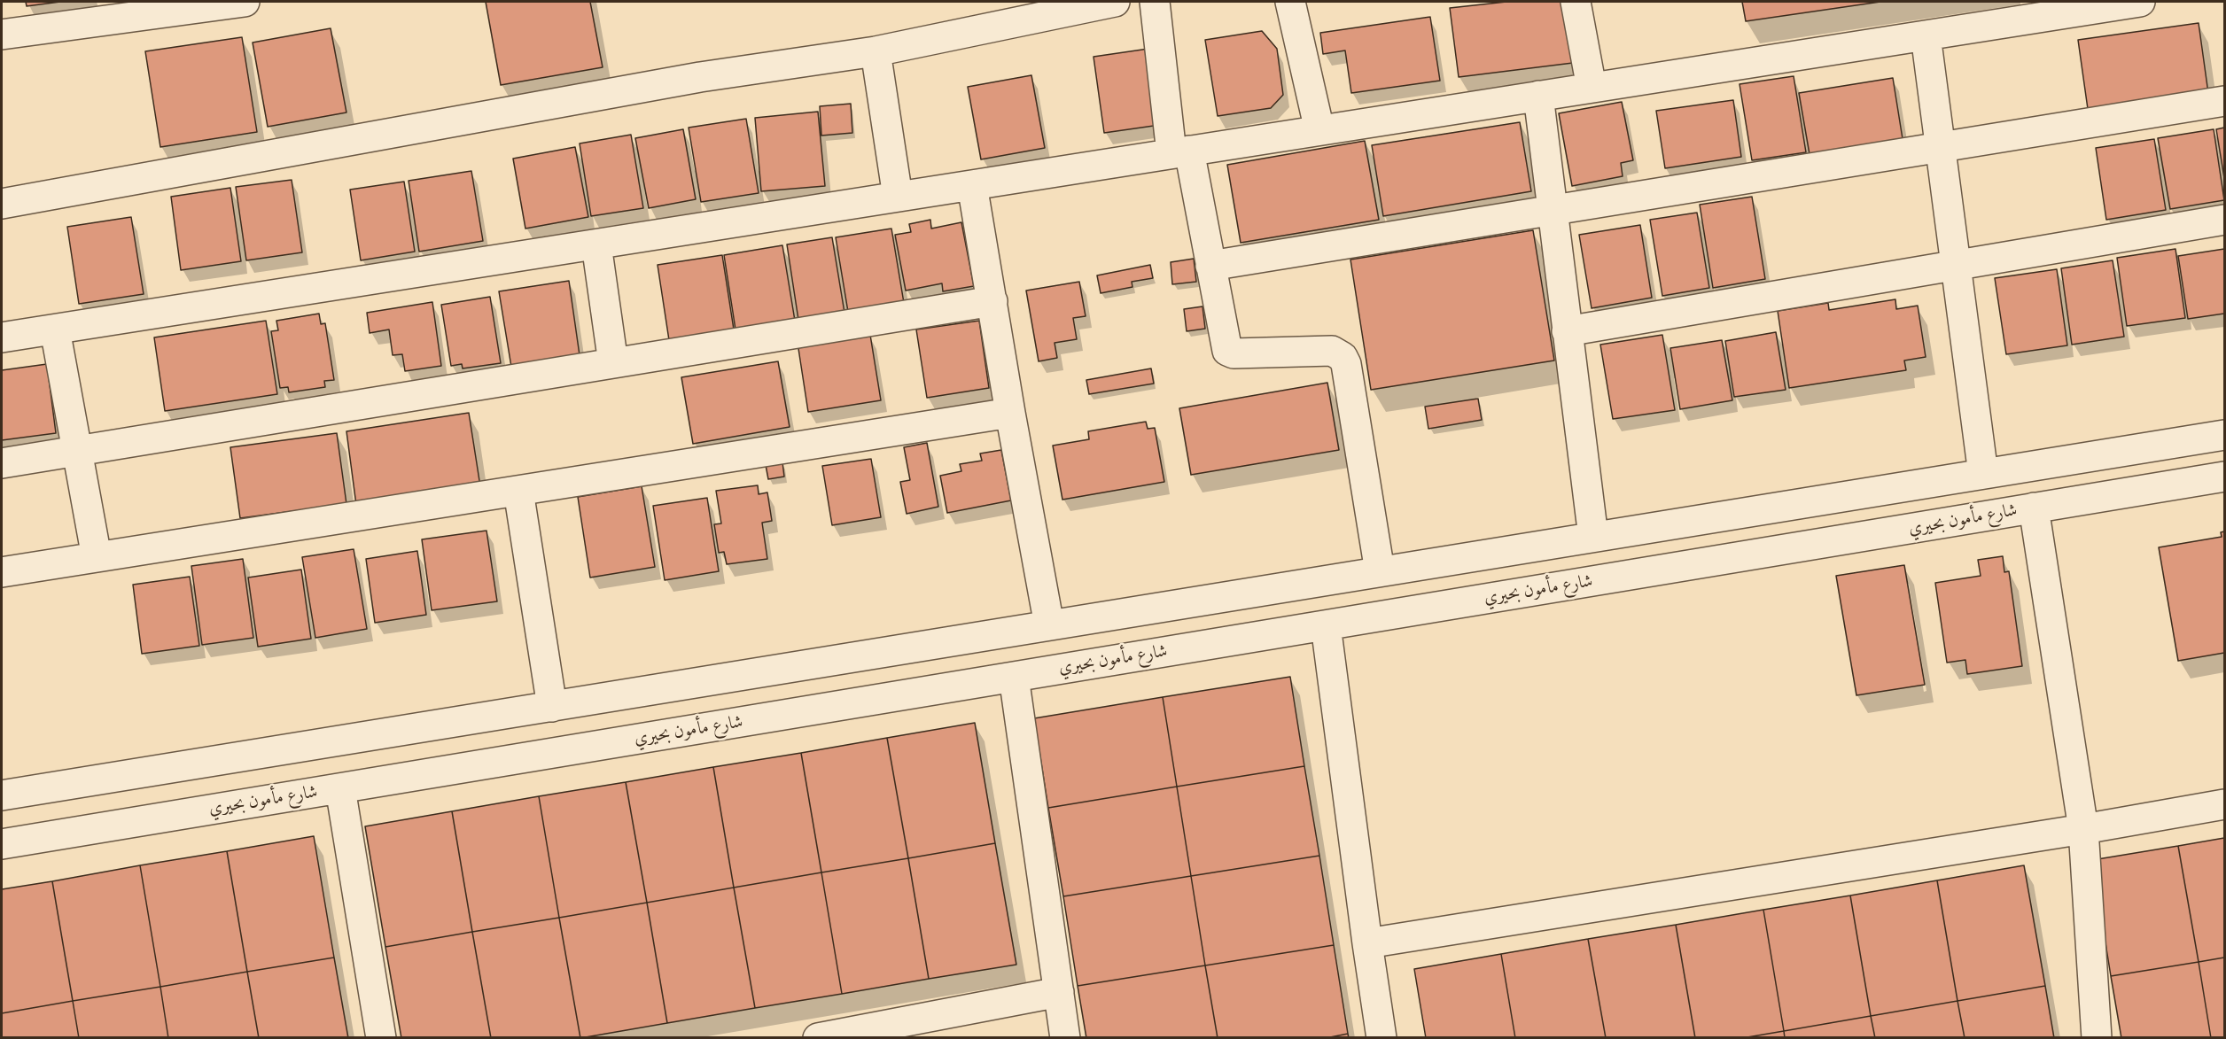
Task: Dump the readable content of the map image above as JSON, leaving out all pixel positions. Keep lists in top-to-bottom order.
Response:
{
  "streets": {
    "street": ["شارع مأمون بحيري"]
  }
}
